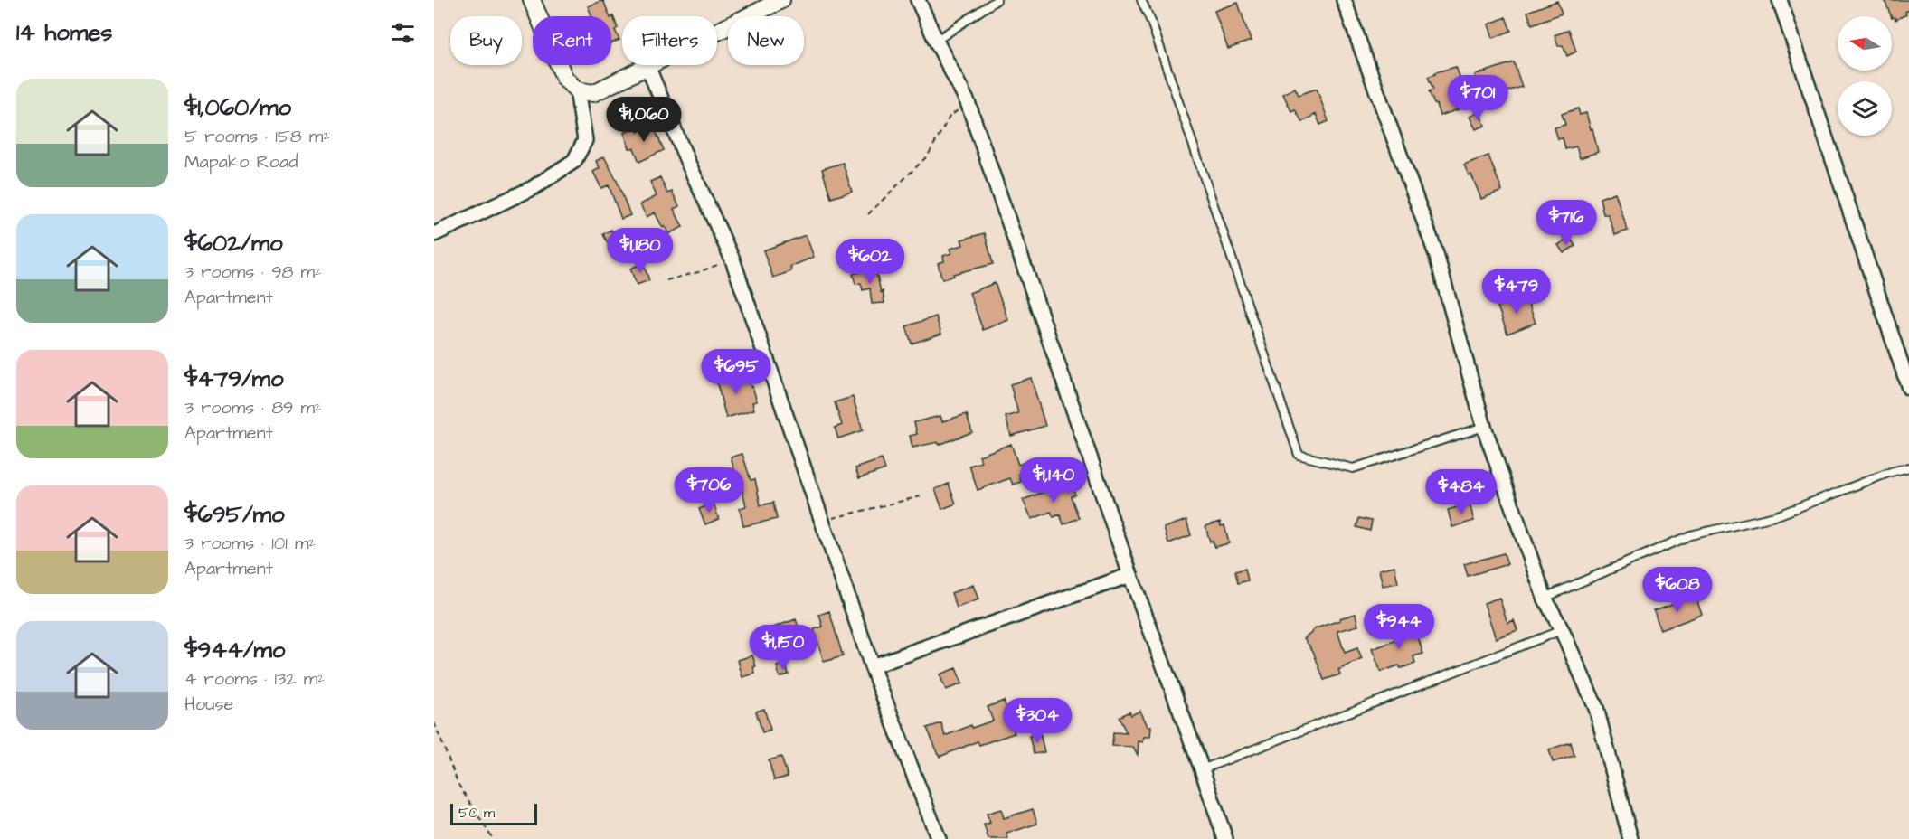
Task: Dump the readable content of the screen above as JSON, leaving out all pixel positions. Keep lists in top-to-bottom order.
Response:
{
  "scale_bar": "50 m",
  "north": "left",
  "page": {
    "heading": "14 homes",
    "chip": [
      "Buy",
      "Rent",
      "Filters",
      "New"
    ],
    "list": [
      {
        "name": "$1,060/mo",
        "note": "5 rooms · 158 m² · Mapako Road"
      },
      {
        "name": "$602/mo",
        "note": "3 rooms · 98 m² · Apartment"
      },
      {
        "name": "$479/mo",
        "note": "3 rooms · 89 m² · Apartment"
      },
      {
        "name": "$695/mo",
        "note": "3 rooms · 101 m² · Apartment"
      },
      {
        "name": "$944/mo",
        "note": "4 rooms · 132 m² · House"
      }
    ],
    "price": [
      "$701",
      "$1,060",
      "$716",
      "$1,180",
      "$602",
      "$479",
      "$695",
      "$1,140",
      "$706",
      "$484",
      "$608",
      "$944",
      "$1,150",
      "$304"
    ],
    "scale": "50 m"
  }
}
